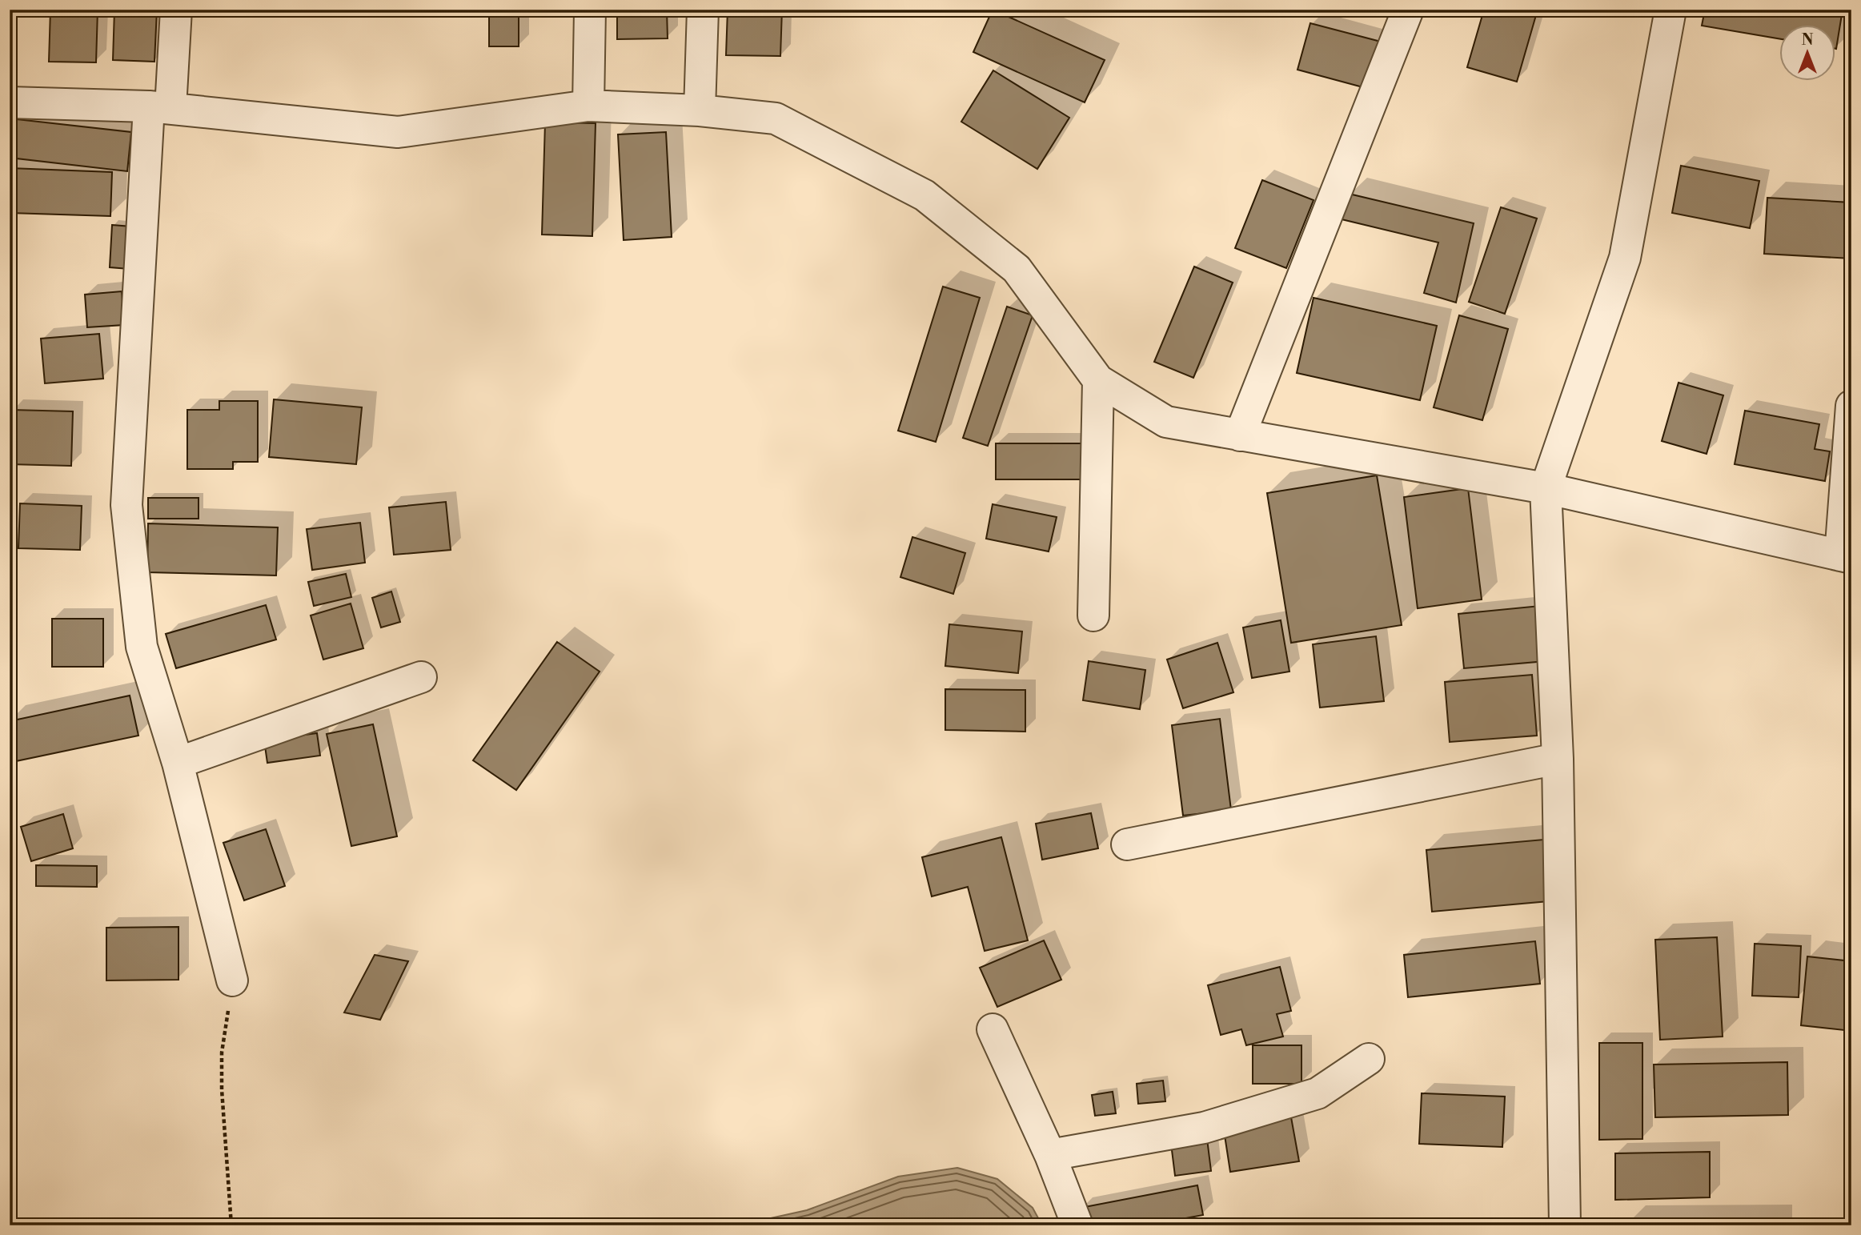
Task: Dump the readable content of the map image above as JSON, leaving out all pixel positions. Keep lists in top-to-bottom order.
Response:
{
  "north": "top"
}
